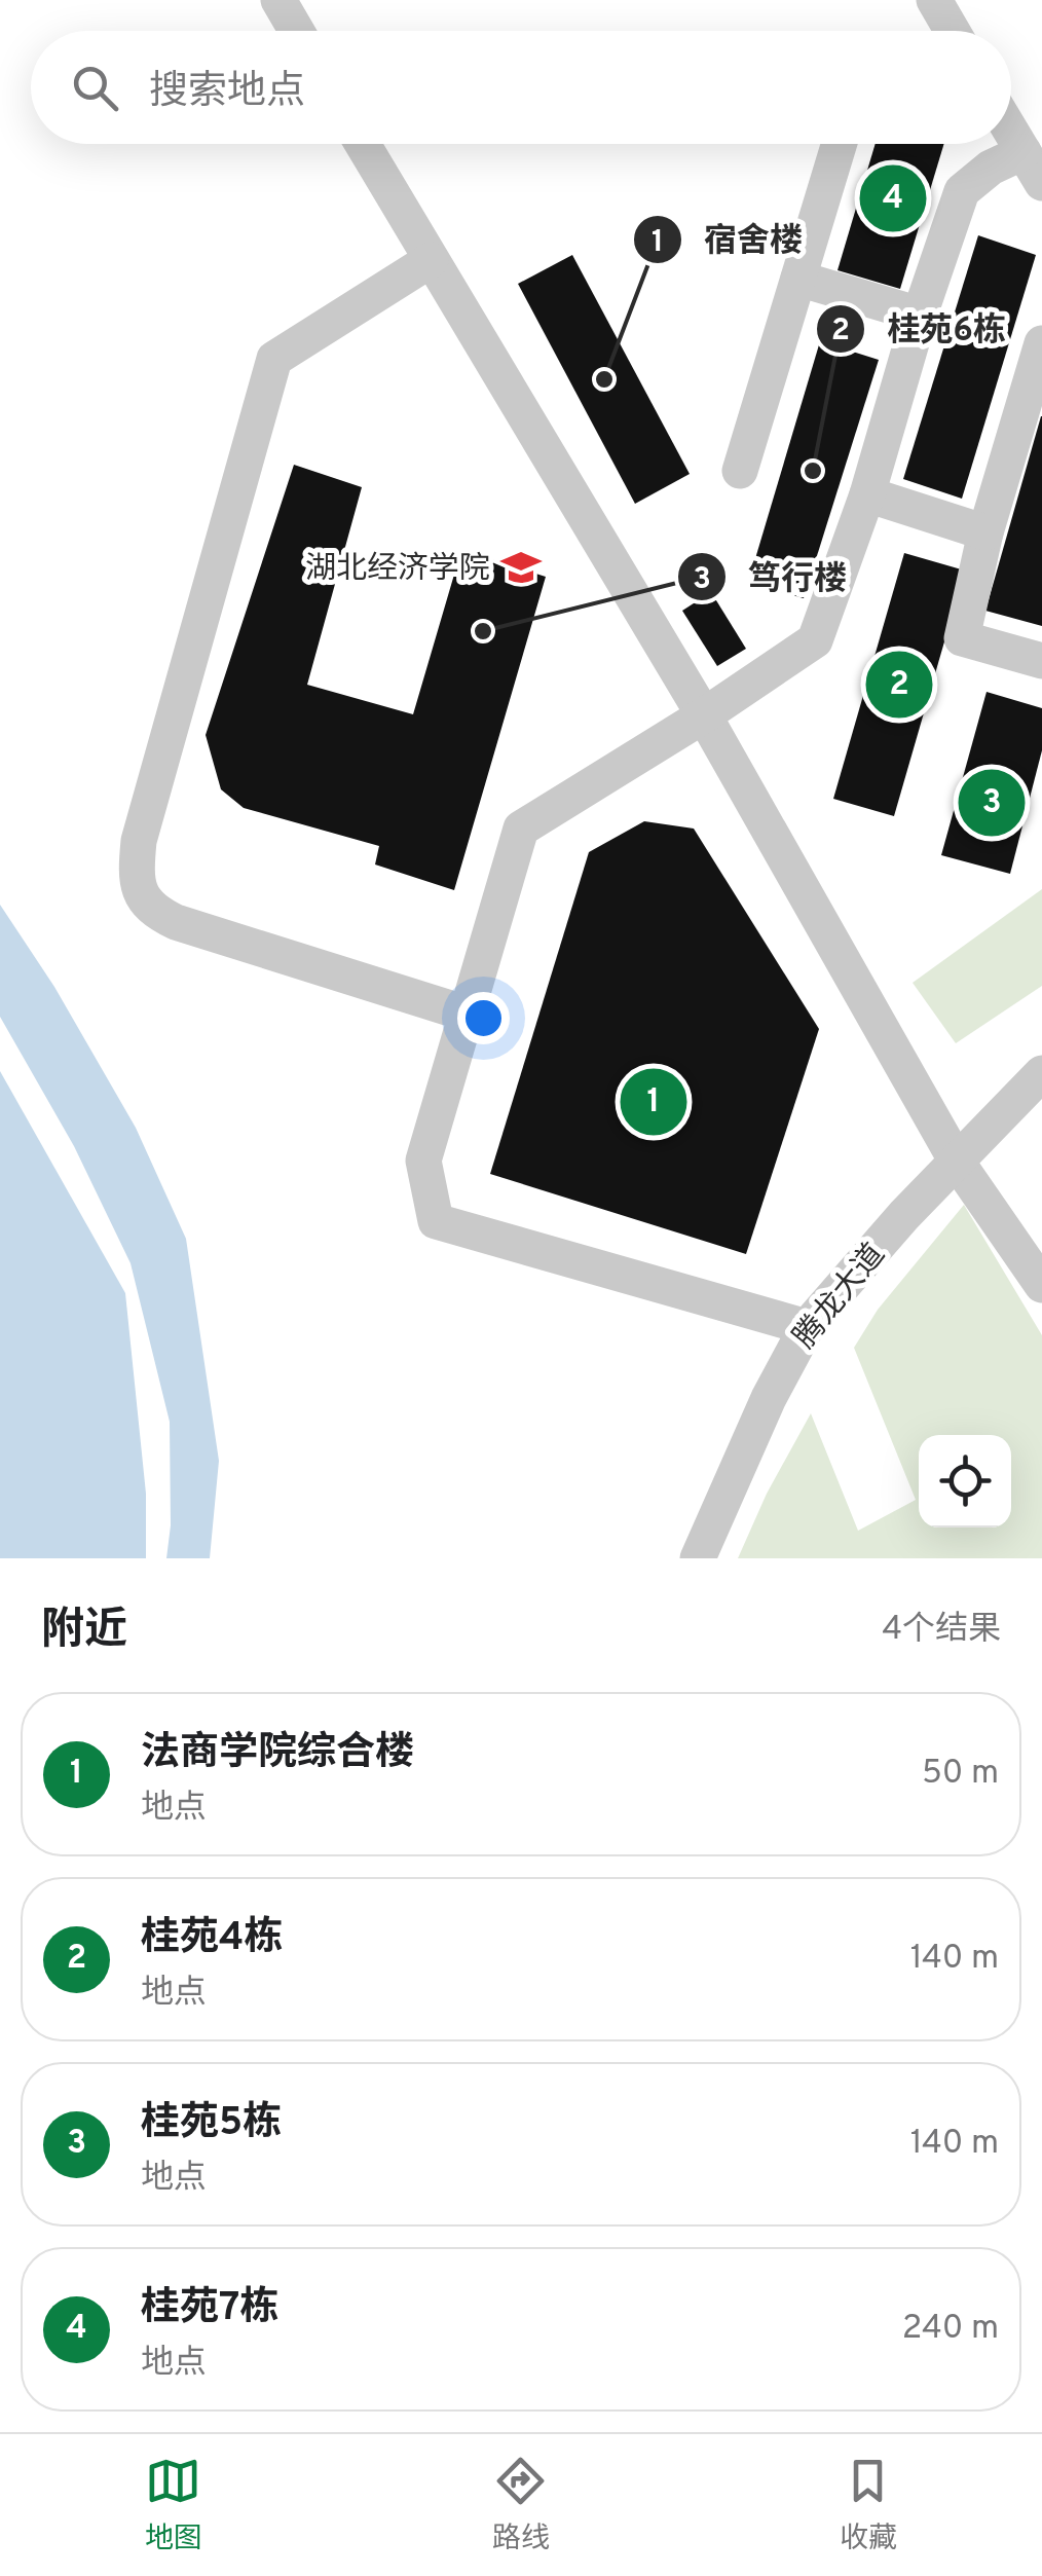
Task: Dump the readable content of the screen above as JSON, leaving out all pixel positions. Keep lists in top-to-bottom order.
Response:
{
  "streets": {
    "street": ["腾龙大道"]
  },
  "places": {
    "other": ["宿舍楼", "桂苑6栋", "笃行楼"],
    "school or university": ["湖北经济学院"]
  },
  "page": {
    "search": "搜索地点",
    "pins": [
      "4",
      "2",
      "3",
      "1"
    ],
    "heading": ["附近", "4个结果"],
    "list": [
      {
        "mark": "1",
        "name": "法商学院综合楼",
        "note": "地点",
        "value": "50 m"
      },
      {
        "mark": "2",
        "name": "桂苑4栋",
        "note": "地点",
        "value": "140 m"
      },
      {
        "mark": "3",
        "name": "桂苑5栋",
        "note": "地点",
        "value": "140 m"
      },
      {
        "mark": "4",
        "name": "桂苑7栋",
        "note": "地点",
        "value": "240 m"
      }
    ],
    "nav": ["地图", "路线", "收藏"]
  }
}
